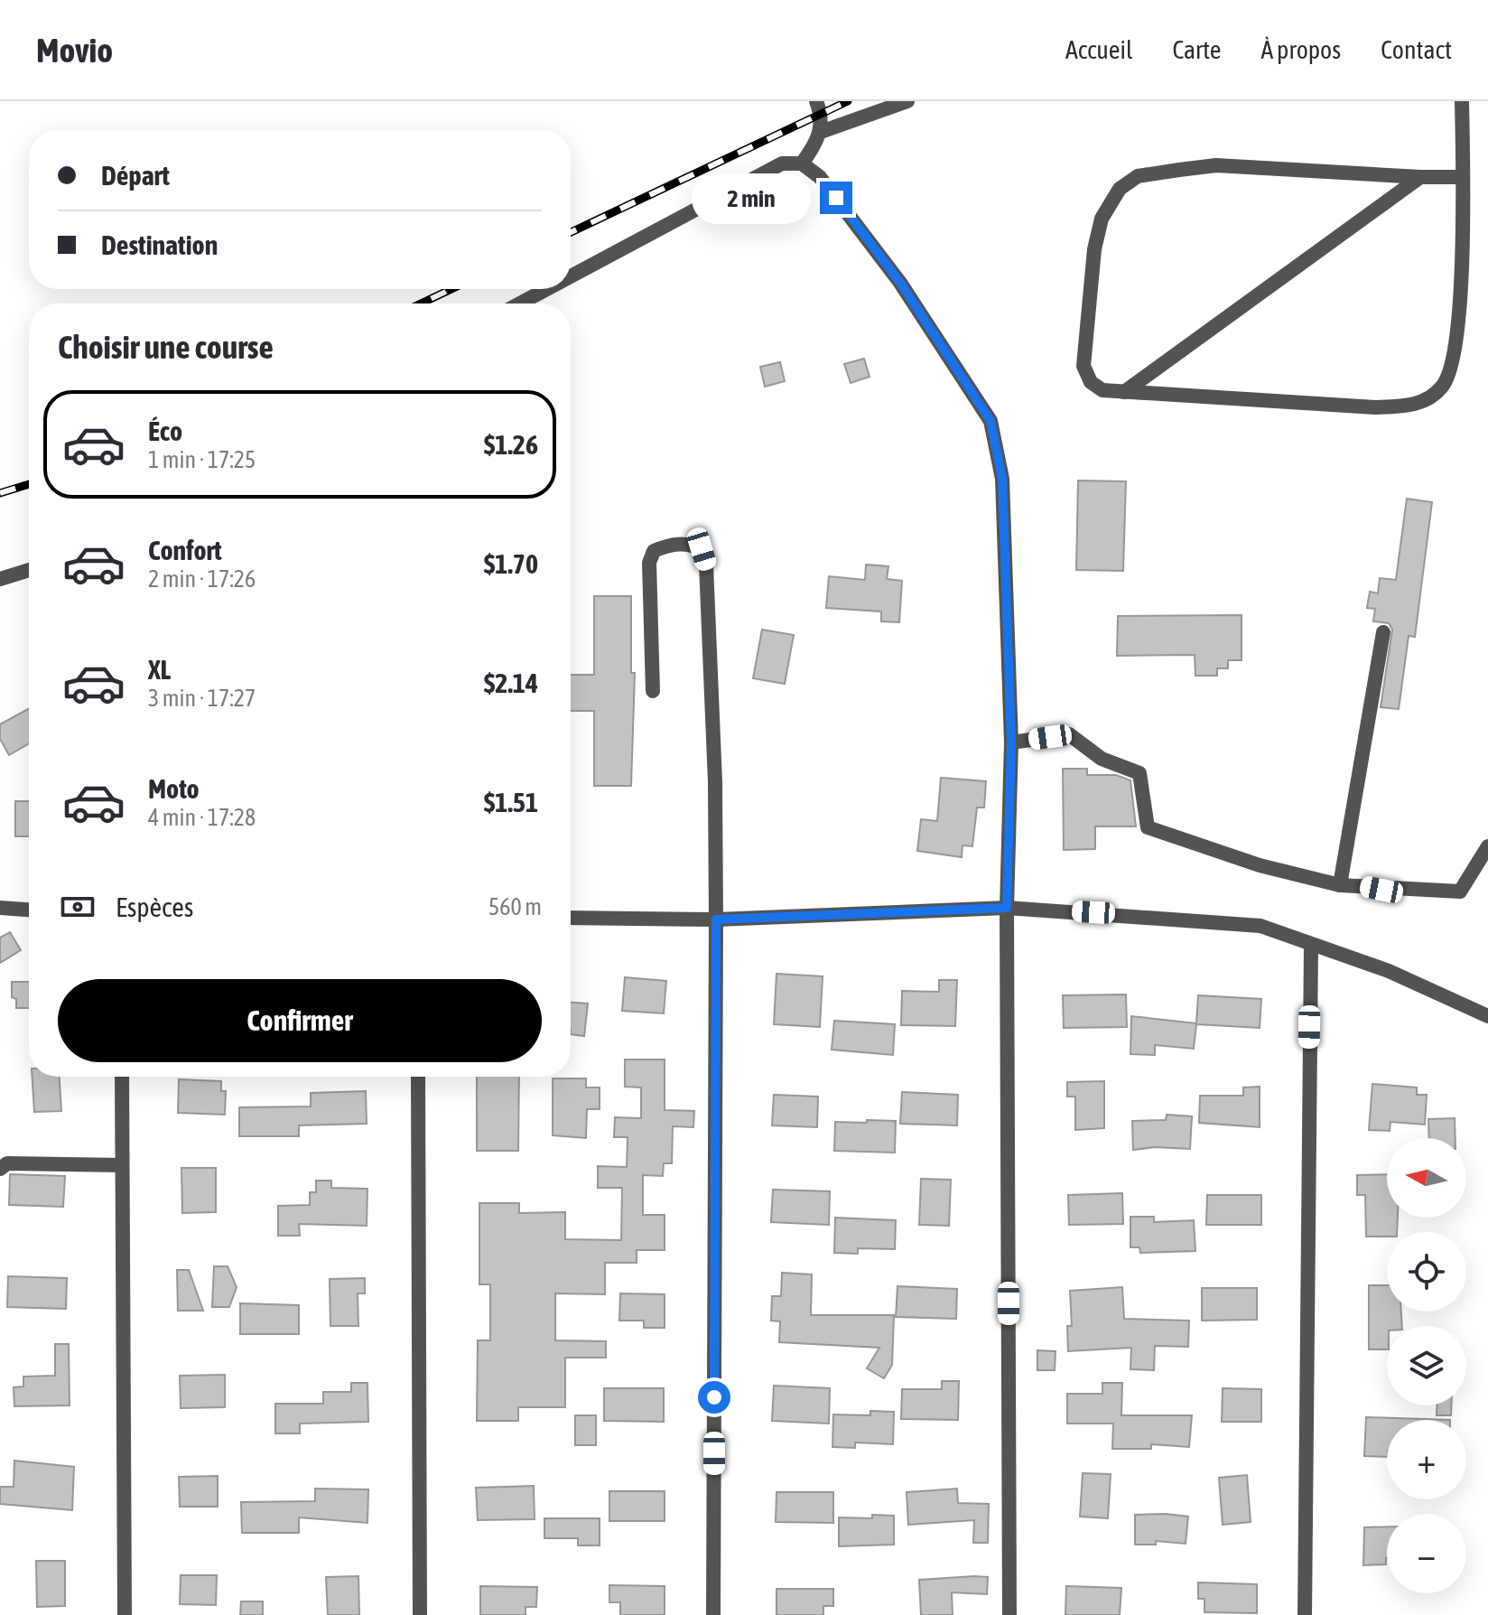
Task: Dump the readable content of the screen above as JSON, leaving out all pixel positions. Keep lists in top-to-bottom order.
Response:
{
  "north": "left",
  "page": {
    "header": "Movio",
    "nav": [
      "Accueil",
      "Carte",
      "À propos",
      "Contact"
    ],
    "banner": ["Départ", "Destination"],
    "bubble": "2 min",
    "heading": "Choisir une course",
    "list": [
      {
        "name": "Éco",
        "note": "1 min · 17:25",
        "value": "$1.26"
      },
      {
        "name": "Confort",
        "note": "2 min · 17:26",
        "value": "$1.70"
      },
      {
        "name": "XL",
        "note": "3 min · 17:27",
        "value": "$2.14"
      },
      {
        "name": "Moto",
        "note": "4 min · 17:28",
        "value": "$1.51"
      }
    ],
    "pay": ["Espèces", "560 m"],
    "buttons": "Confirmer",
    "map_buttons": ["+", "−"]
  }
}
